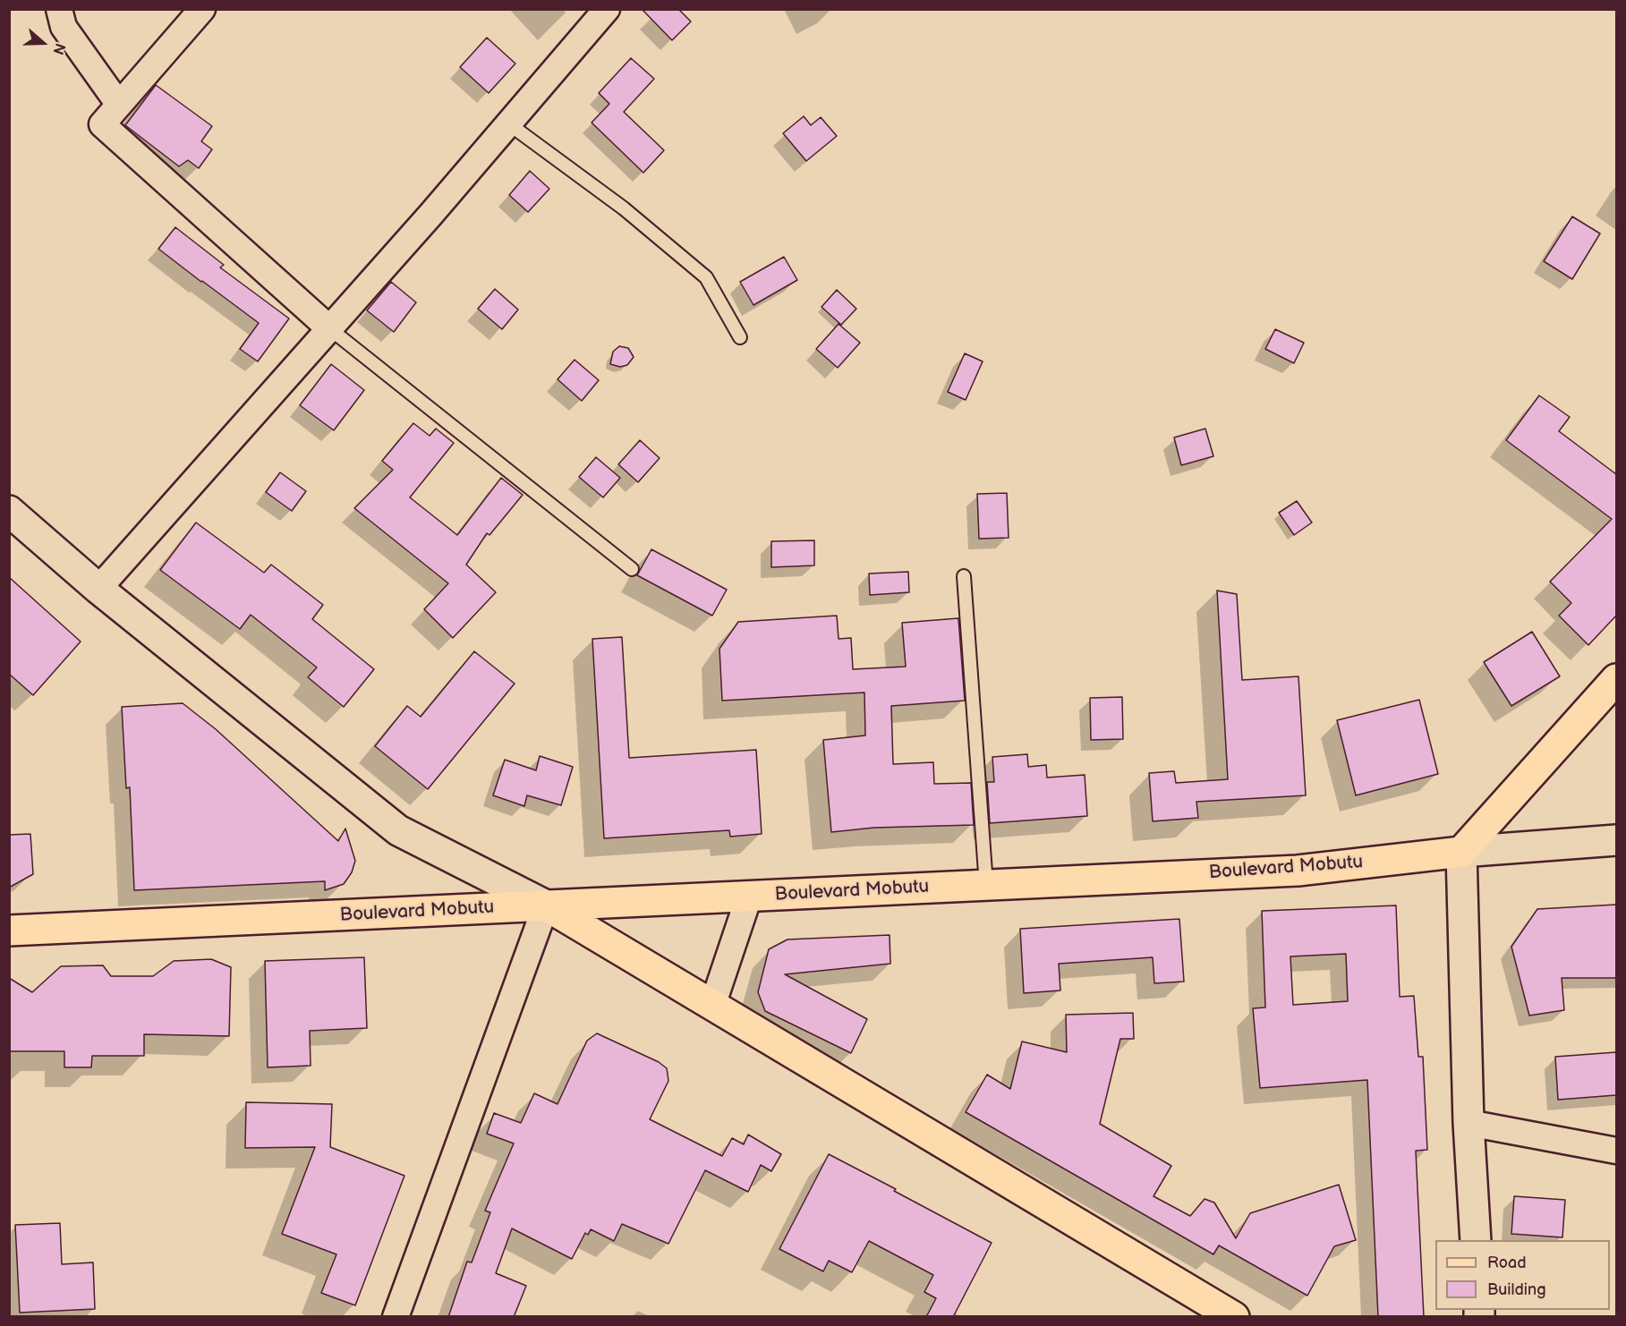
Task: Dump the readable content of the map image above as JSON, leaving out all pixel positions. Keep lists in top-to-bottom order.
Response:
{
  "streets": {
    "main road": ["Boulevard Mobutu"]
  },
  "legend": ["Road", "Building"],
  "north": "right"
}
